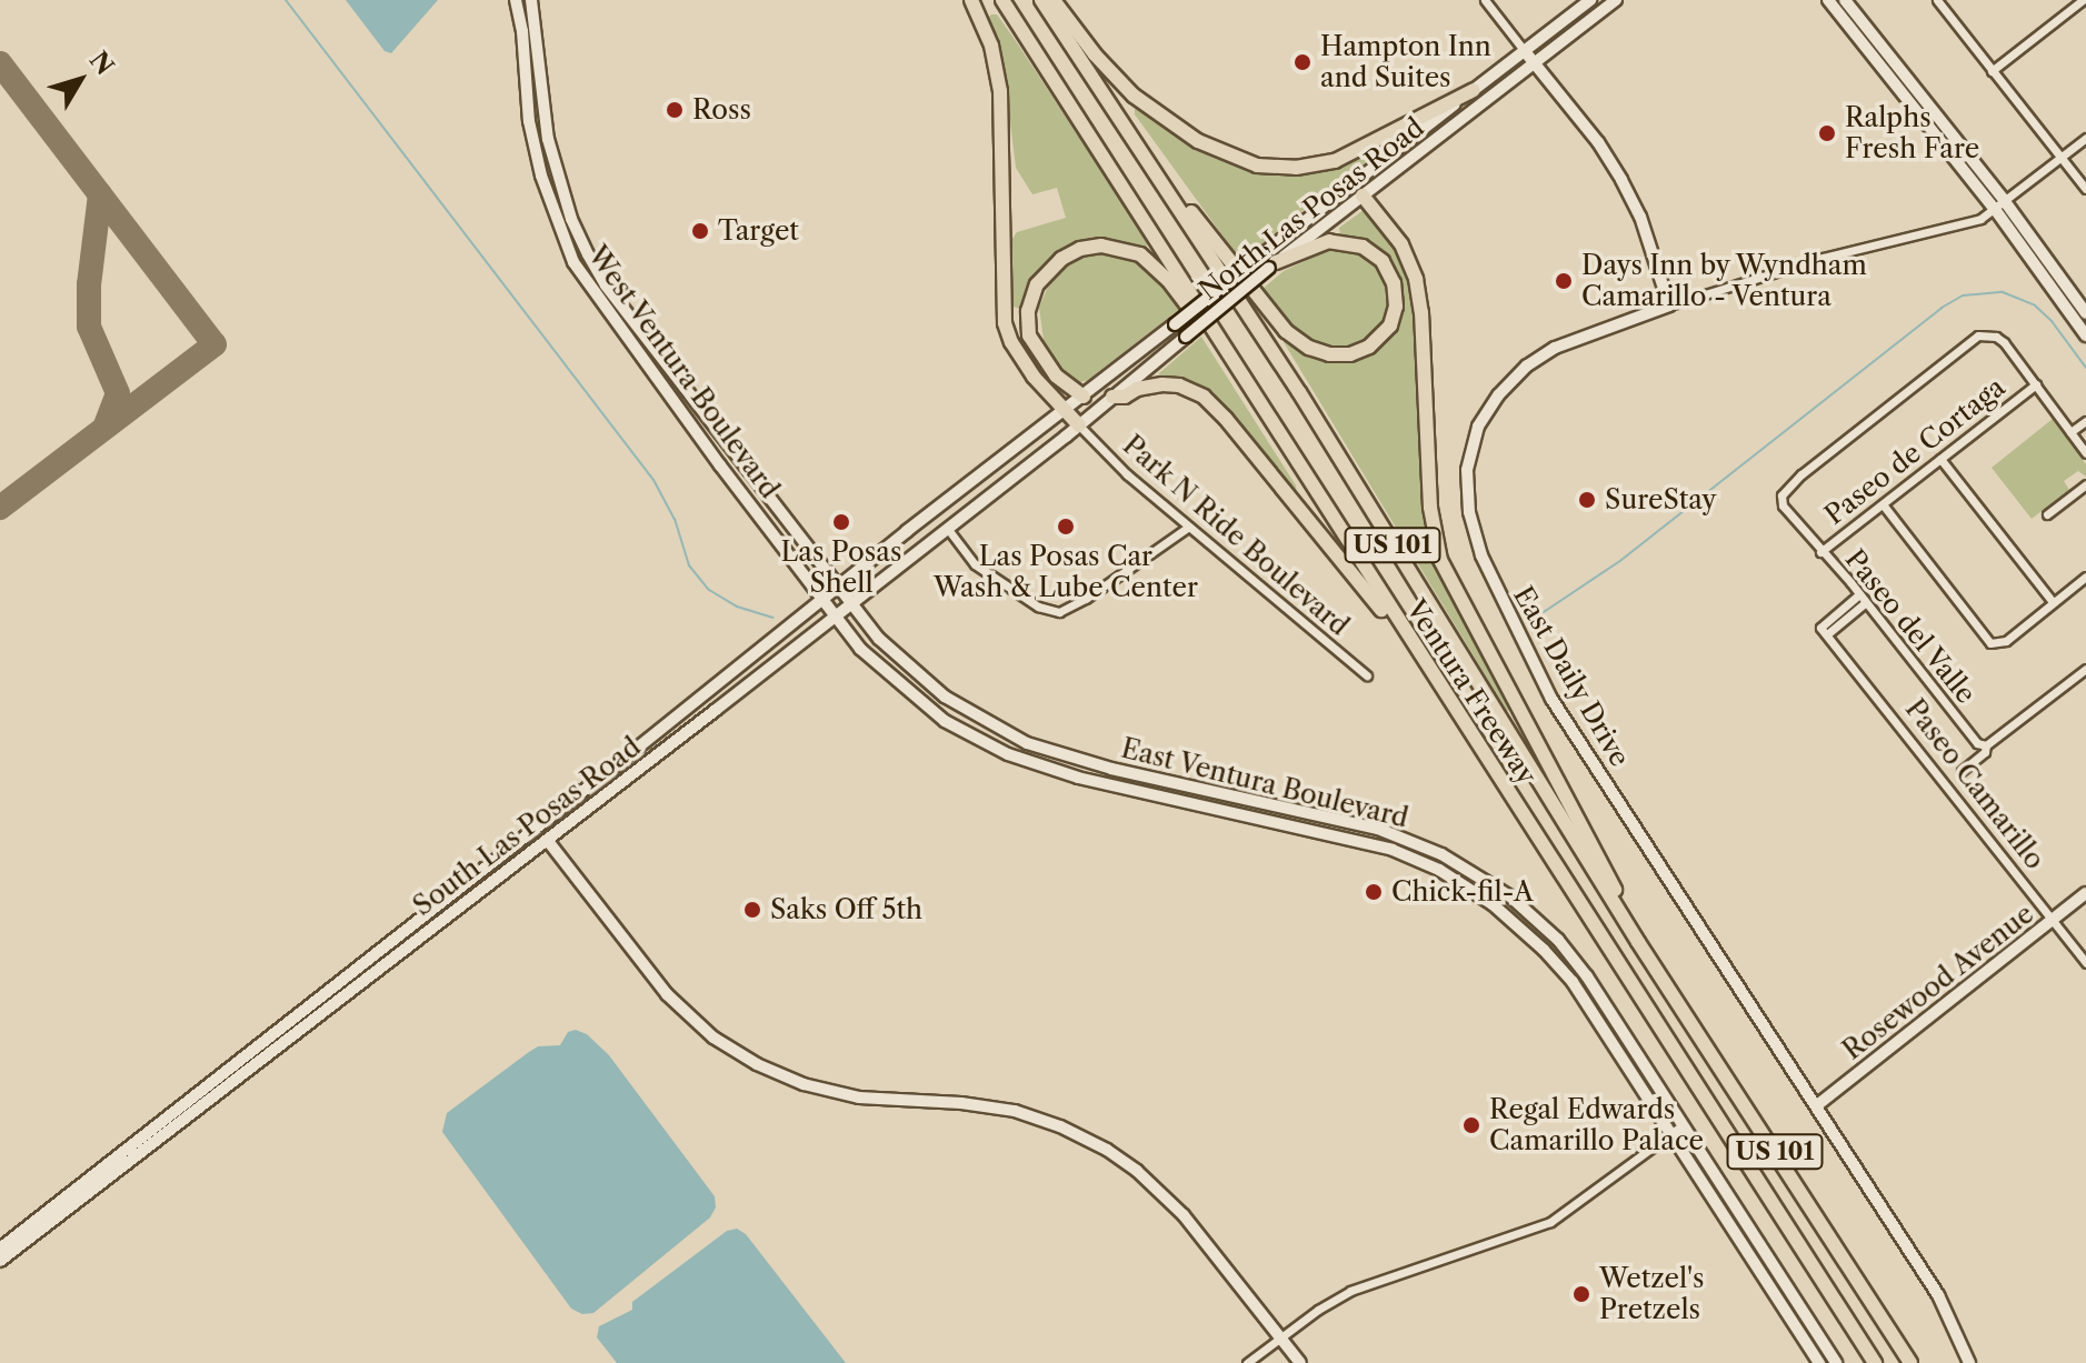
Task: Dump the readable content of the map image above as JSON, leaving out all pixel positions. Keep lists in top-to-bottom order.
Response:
{
  "streets": {
    "highway": ["US 101", "Ventura Freeway"],
    "main road": [
      "North Las Posas Road",
      "West Ventura Boulevard",
      "East Daily Drive",
      "East Ventura Boulevard",
      "South Las Posas Road",
      "Rosewood Avenue"
    ],
    "street": [
      "Paseo de Cortaga",
      "Park N Ride Boulevard",
      "Paseo del Valle",
      "Paseo Camarillo"
    ]
  },
  "crossings": [
    ["North Las Posas Road", "Park N Ride Boulevard"],
    ["North Las Posas Road", "South Las Posas Road"],
    ["West Ventura Boulevard", "East Ventura Boulevard"],
    ["West Ventura Boulevard", "South Las Posas Road"],
    ["Paseo de Cortaga", "Paseo del Valle"],
    ["Park N Ride Boulevard", "South Las Posas Road"],
    ["Paseo del Valle", "Paseo Camarillo"],
    ["East Daily Drive", "Rosewood Avenue"],
    ["East Ventura Boulevard", "South Las Posas Road"],
    ["Paseo Camarillo", "Rosewood Avenue"]
  ],
  "places": [
    "Hampton Inn and Suites",
    "Ross",
    "Ralphs Fresh Fare",
    "Target",
    "Days Inn by Wyndham Camarillo - Ventura",
    "SureStay",
    "Las Posas Shell",
    "Las Posas Car Wash & Lube Center",
    "Chick-fil-A",
    "Saks Off 5th",
    "Regal Edwards Camarillo Palace",
    "Wetzel's Pretzels"
  ],
  "north": "top right"
}
